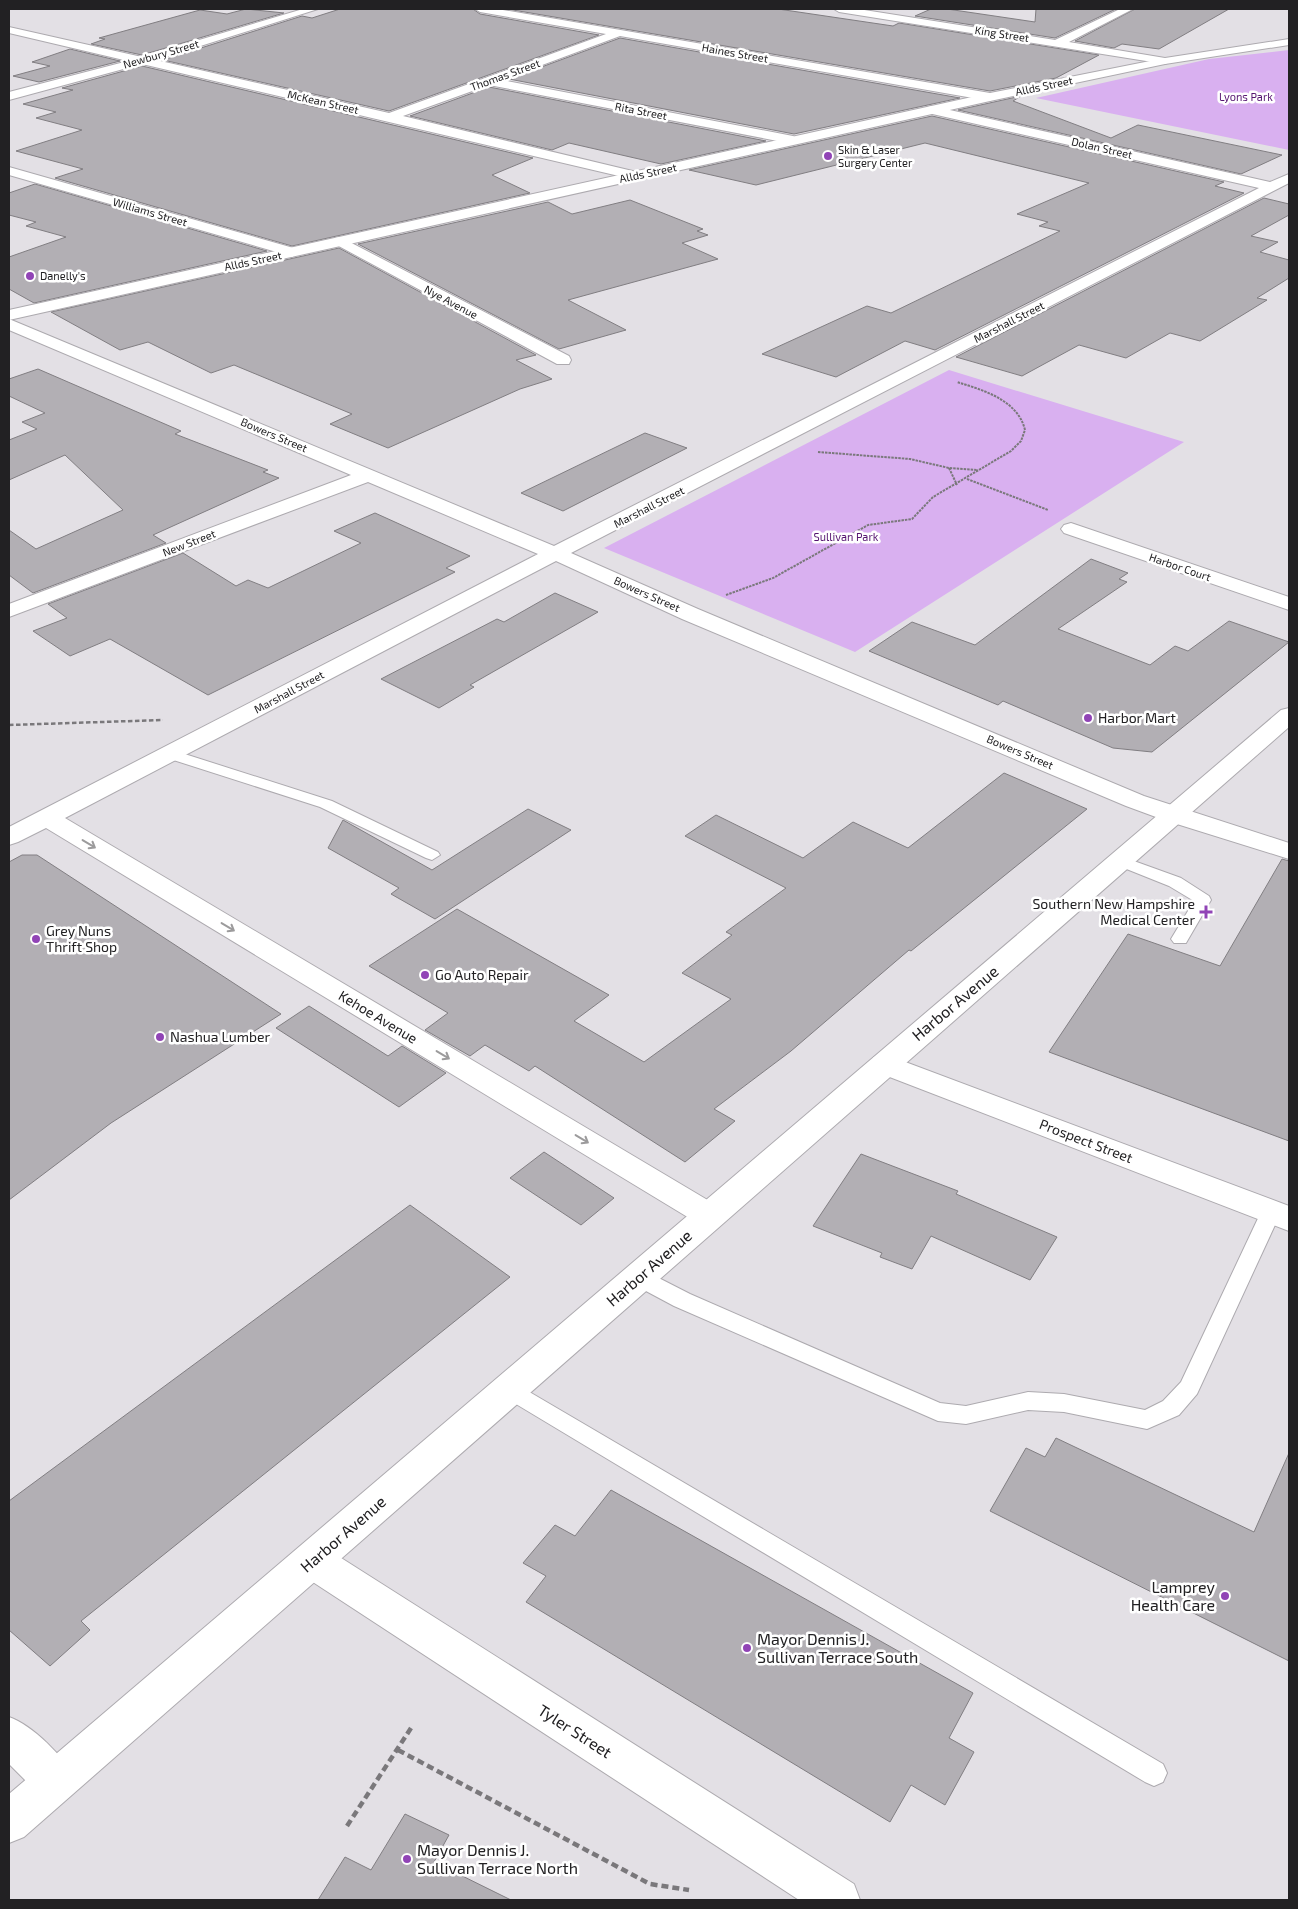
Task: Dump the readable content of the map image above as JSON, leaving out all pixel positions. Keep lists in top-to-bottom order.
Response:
{
  "streets": {
    "street": [
      "King Street",
      "Haines Street",
      "Newbury Street",
      "Thomas Street",
      "Allds Street",
      "McKean Street",
      "Rita Street",
      "Dolan Street",
      "Williams Street",
      "Nye Avenue",
      "Marshall Street",
      "Bowers Street",
      "New Street",
      "Harbor Court",
      "Harbor Avenue",
      "Kehoe Avenue",
      "Prospect Street",
      "Tyler Street"
    ]
  },
  "crossings": [
    ["King Street", "Allds Street"],
    ["Haines Street", "Thomas Street"],
    ["Haines Street", "Allds Street"],
    ["Newbury Street", "McKean Street"],
    ["Thomas Street", "McKean Street"],
    ["Thomas Street", "Rita Street"],
    ["Allds Street", "McKean Street"],
    ["Allds Street", "Rita Street"],
    ["Allds Street", "Dolan Street"],
    ["Allds Street", "Williams Street"],
    ["Allds Street", "Nye Avenue"],
    ["Dolan Street", "Marshall Street"],
    ["Marshall Street", "Bowers Street"],
    ["Marshall Street", "Kehoe Avenue"],
    ["Bowers Street", "New Street"],
    ["Bowers Street", "Harbor Avenue"],
    ["Harbor Avenue", "Kehoe Avenue"],
    ["Harbor Avenue", "Prospect Street"],
    ["Harbor Avenue", "Tyler Street"]
  ],
  "one_way": ["Kehoe Avenue"],
  "parks": ["Lyons Park", "Sullivan Park"],
  "places": {
    "other": [
      "Skin & Laser Surgery Center",
      "Danelly's",
      "Harbor Mart",
      "Grey Nuns Thrift Shop",
      "Go Auto Repair",
      "Nashua Lumber",
      "Lamprey Health Care",
      "Mayor Dennis J. Sullivan Terrace South",
      "Mayor Dennis J. Sullivan Terrace North"
    ],
    "health": ["Southern New Hampshire Medical Center"]
  }
}
